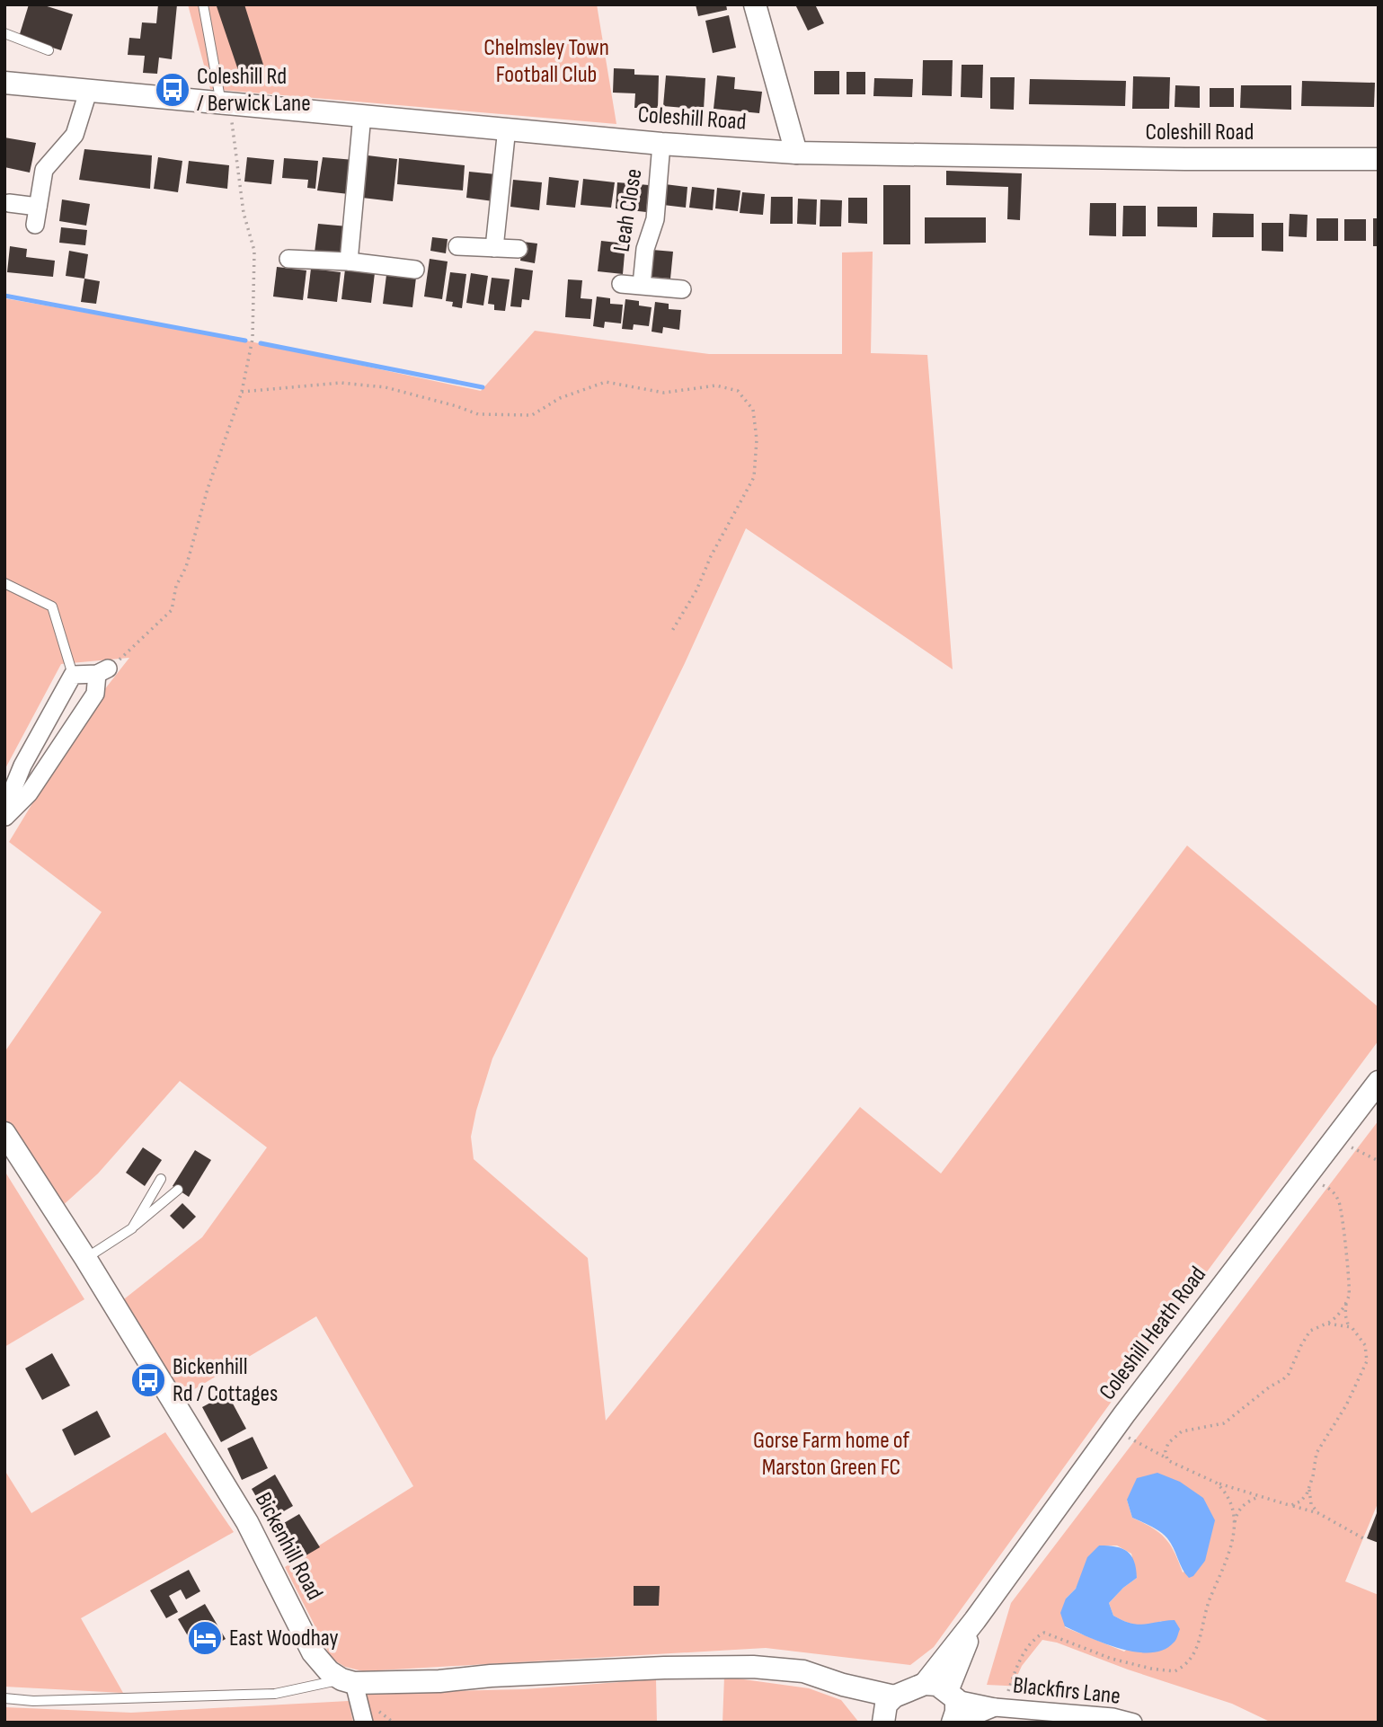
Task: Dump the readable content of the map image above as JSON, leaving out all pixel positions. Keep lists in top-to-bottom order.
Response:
{
  "streets": {
    "street": [
      "Coleshill Road",
      "Leah Close",
      "Coleshill Heath Road",
      "Bickenhill Road",
      "Blackfirs Lane"
    ]
  },
  "crossings": [
    ["Coleshill Road", "Leah Close"],
    ["Coleshill Heath Road", "Blackfirs Lane"]
  ],
  "parks": ["Chelmsley Town Football Club", "Gorse Farm home of Marston Green FC"],
  "places": {
    "bus stop": ["Coleshill Rd / Berwick Lane", "Bickenhill Rd / Cottages"],
    "hotel": ["East Woodhay"]
  }
}
